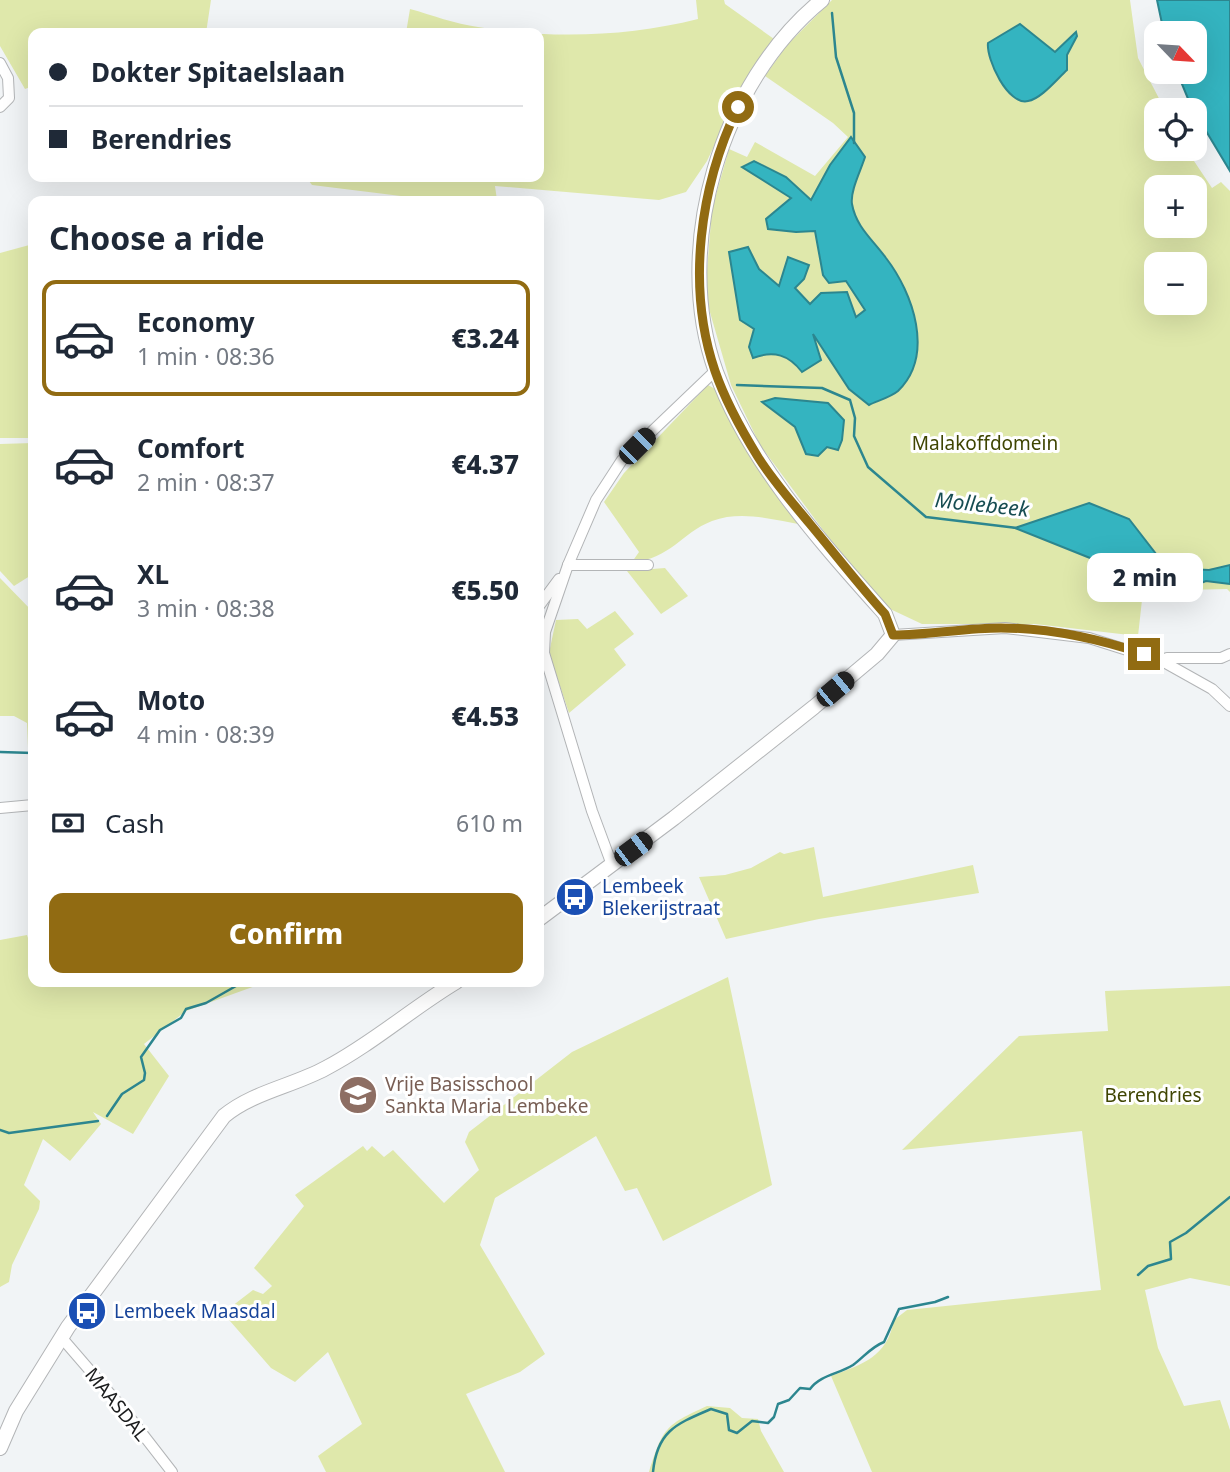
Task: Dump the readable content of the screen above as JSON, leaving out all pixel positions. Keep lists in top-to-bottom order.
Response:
{
  "streets": {
    "street": ["MAASDAL"]
  },
  "water": ["Mollebeek"],
  "parks": ["Malakoffdomein", "Berendries"],
  "places": {
    "bus stop": ["Lembeek Blekerijstraat", "Lembeek Maasdal"],
    "school or university": ["Vrije Basisschool Sankta Maria Lembeke"]
  },
  "north": "bottom right",
  "page": {
    "map_buttons": ["+", "−"],
    "banner": ["Dokter Spitaelslaan", "Berendries"],
    "heading": "Choose a ride",
    "list": [
      {
        "name": "Economy",
        "note": "1 min · 08:36",
        "value": "€3.24"
      },
      {
        "name": "Comfort",
        "note": "2 min · 08:37",
        "value": "€4.37"
      },
      {
        "name": "XL",
        "note": "3 min · 08:38",
        "value": "€5.50"
      },
      {
        "name": "Moto",
        "note": "4 min · 08:39",
        "value": "€4.53"
      }
    ],
    "bubble": "2 min",
    "pay": ["Cash", "610 m"],
    "buttons": "Confirm"
  }
}
